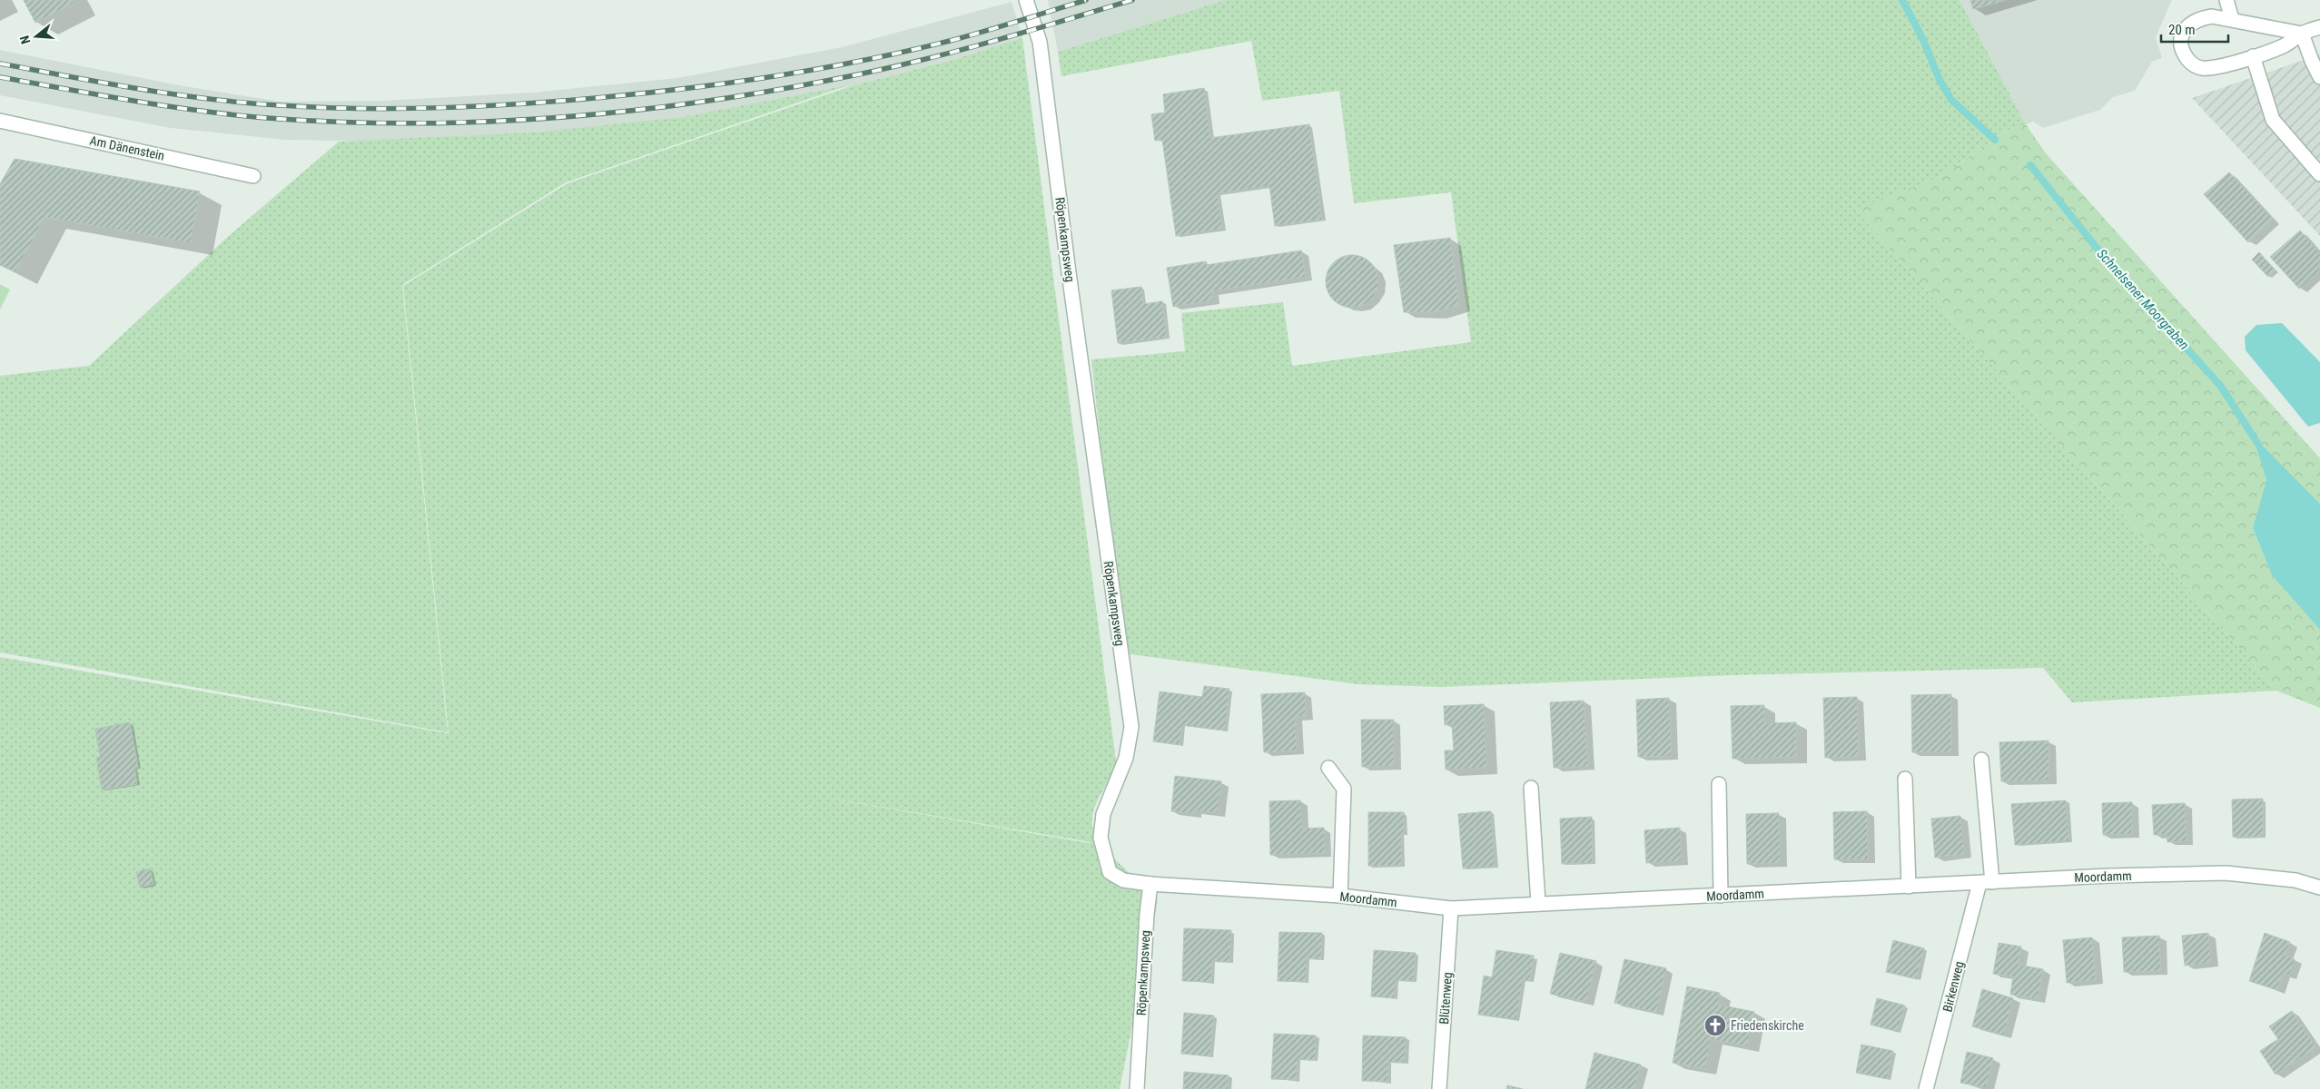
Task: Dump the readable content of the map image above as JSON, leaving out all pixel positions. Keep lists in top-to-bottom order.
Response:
{
  "streets": {
    "street": [
      "Am Dänenstein",
      "Röpenkampsweg",
      "Moordamm",
      "Birkenweg",
      "Blütenweg"
    ]
  },
  "crossings": [
    ["Röpenkampsweg", "Moordamm"],
    ["Moordamm", "Birkenweg"],
    ["Moordamm", "Blütenweg"]
  ],
  "water": ["Schnelsener Moorgraben"],
  "places": {
    "church": ["Friedenskirche"]
  },
  "scale_bar": "20 m",
  "north": "left"
}
